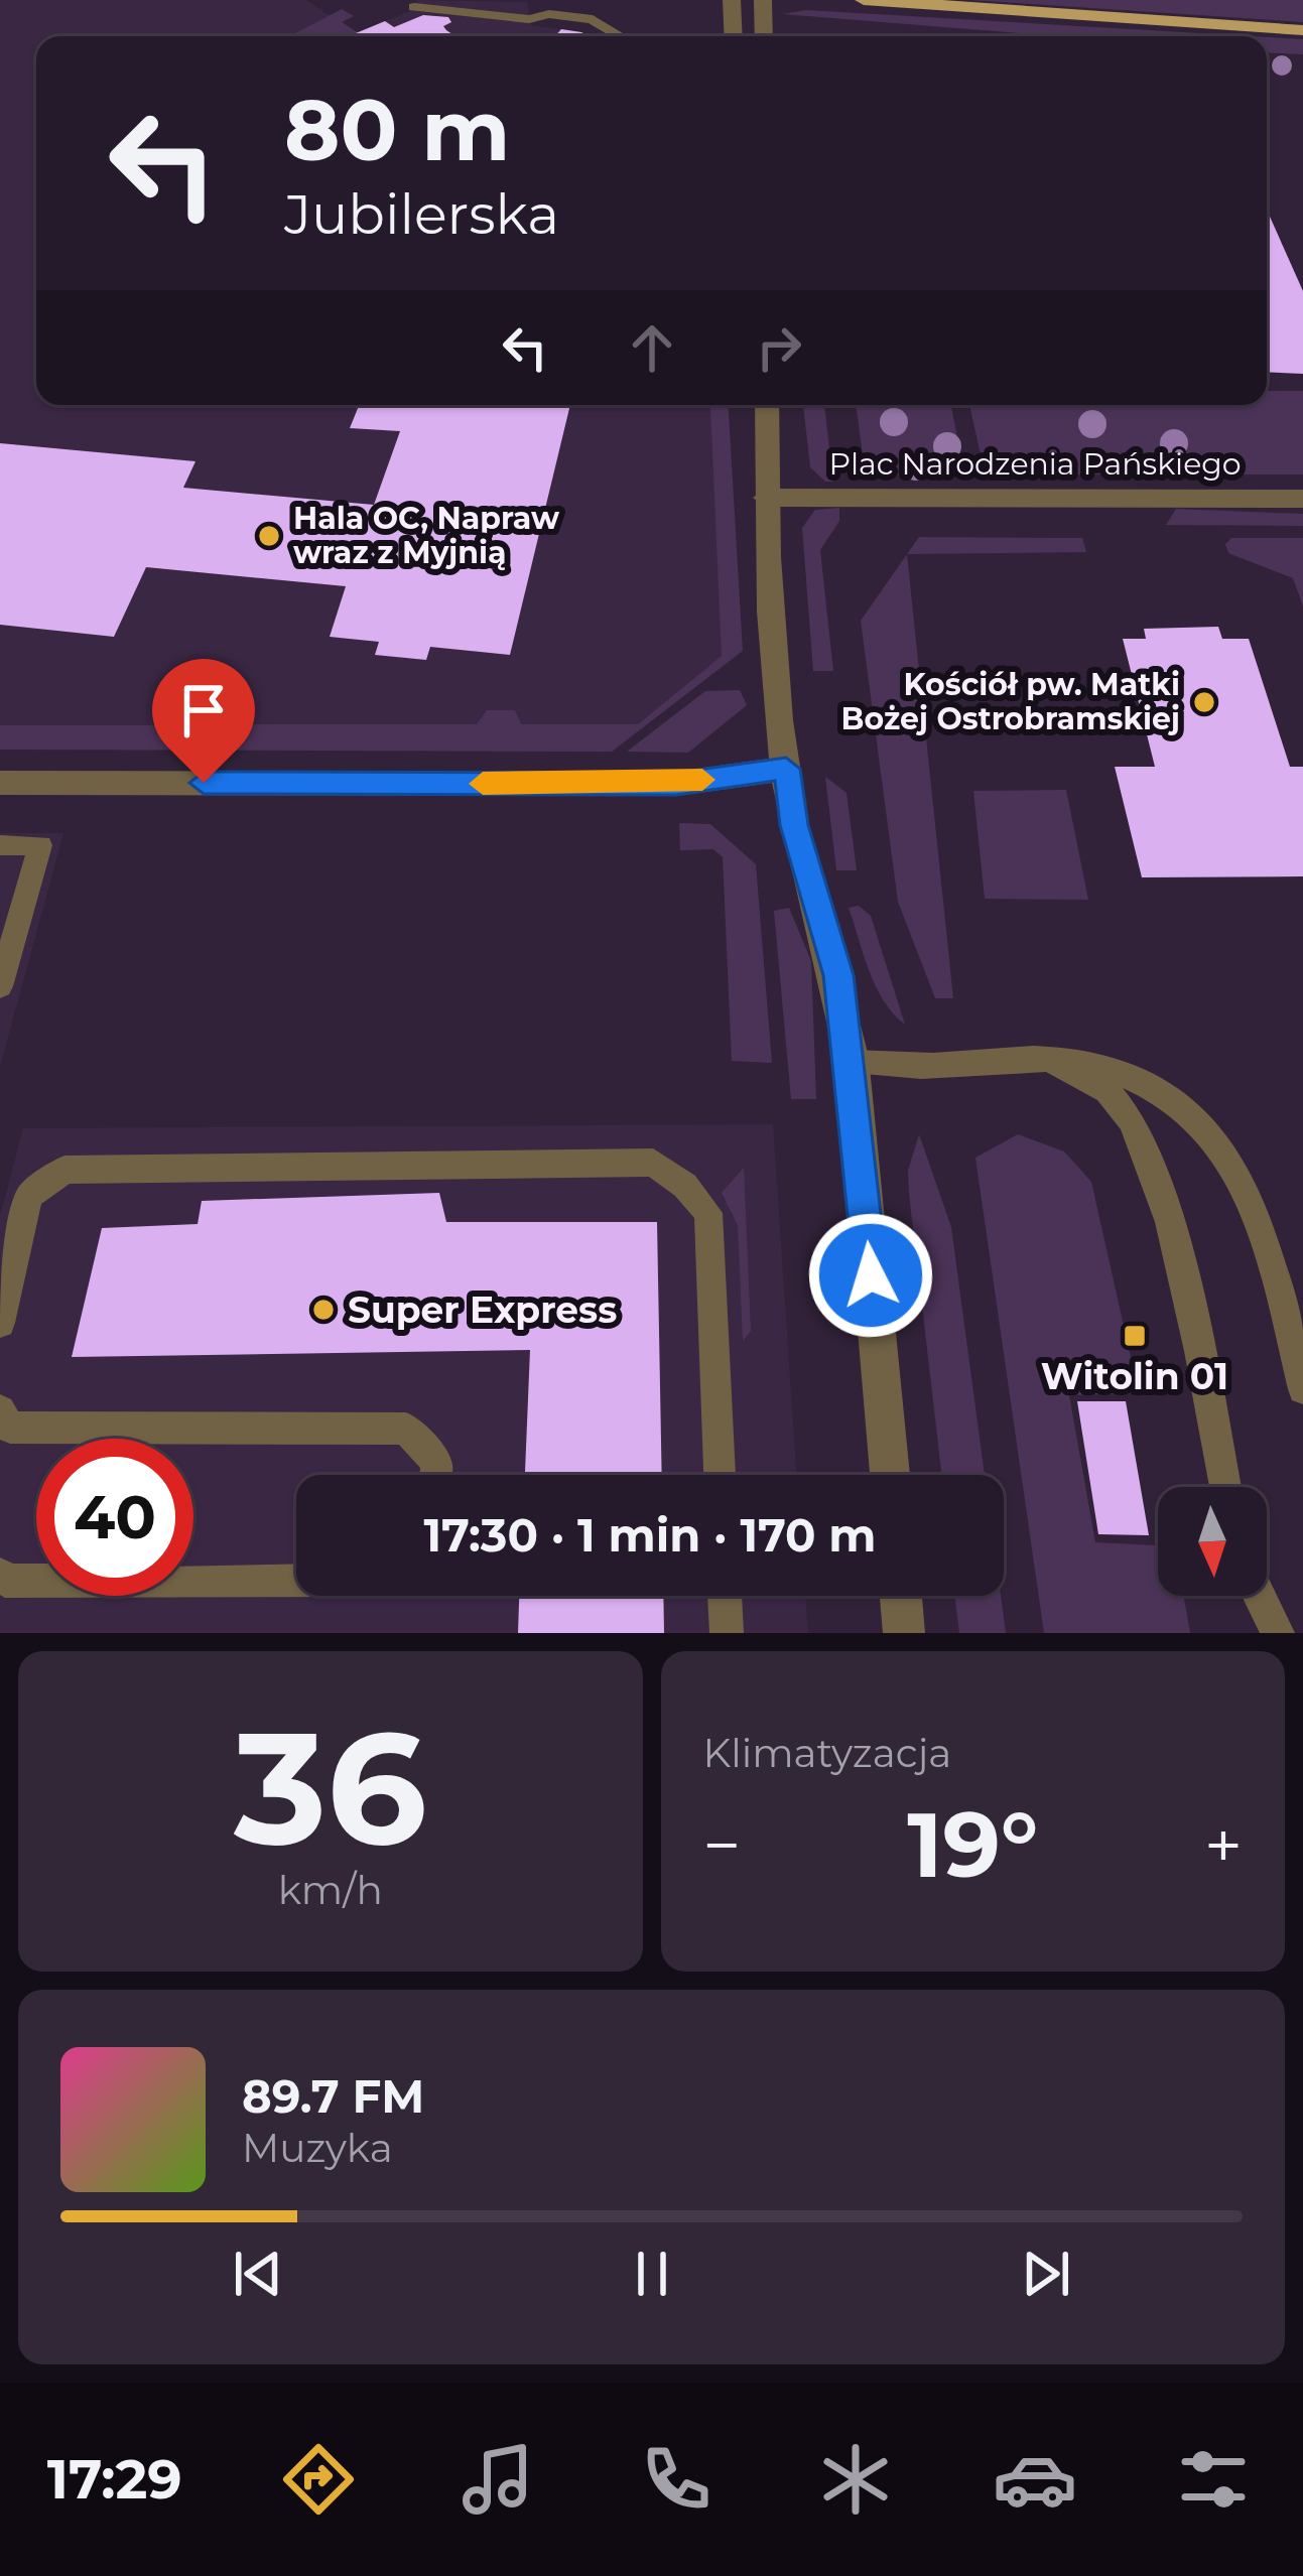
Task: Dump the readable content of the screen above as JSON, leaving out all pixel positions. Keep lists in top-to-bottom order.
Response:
{
  "streets": {
    "street": ["Plac Narodzenia Pańskiego"]
  },
  "places": {
    "other": ["Hala OC, Napraw wraz z Myjnią", "Kościół pw. Matki Bożej Ostrobramskiej", "Super Express"],
    "transit": ["Witolin 01"]
  },
  "north": "bottom",
  "page": {
    "turn": ["80 m", "Jubilerska"],
    "limit": "40",
    "trip": "17:30 · 1 min · 170 m",
    "tile": [
      ["36", "km/h"],
      "Klimatyzacja"
    ],
    "heat": ["−", "19°", "+"],
    "song": ["89.7 FM", "Muzyka"],
    "tabs": "17:29"
  }
}
